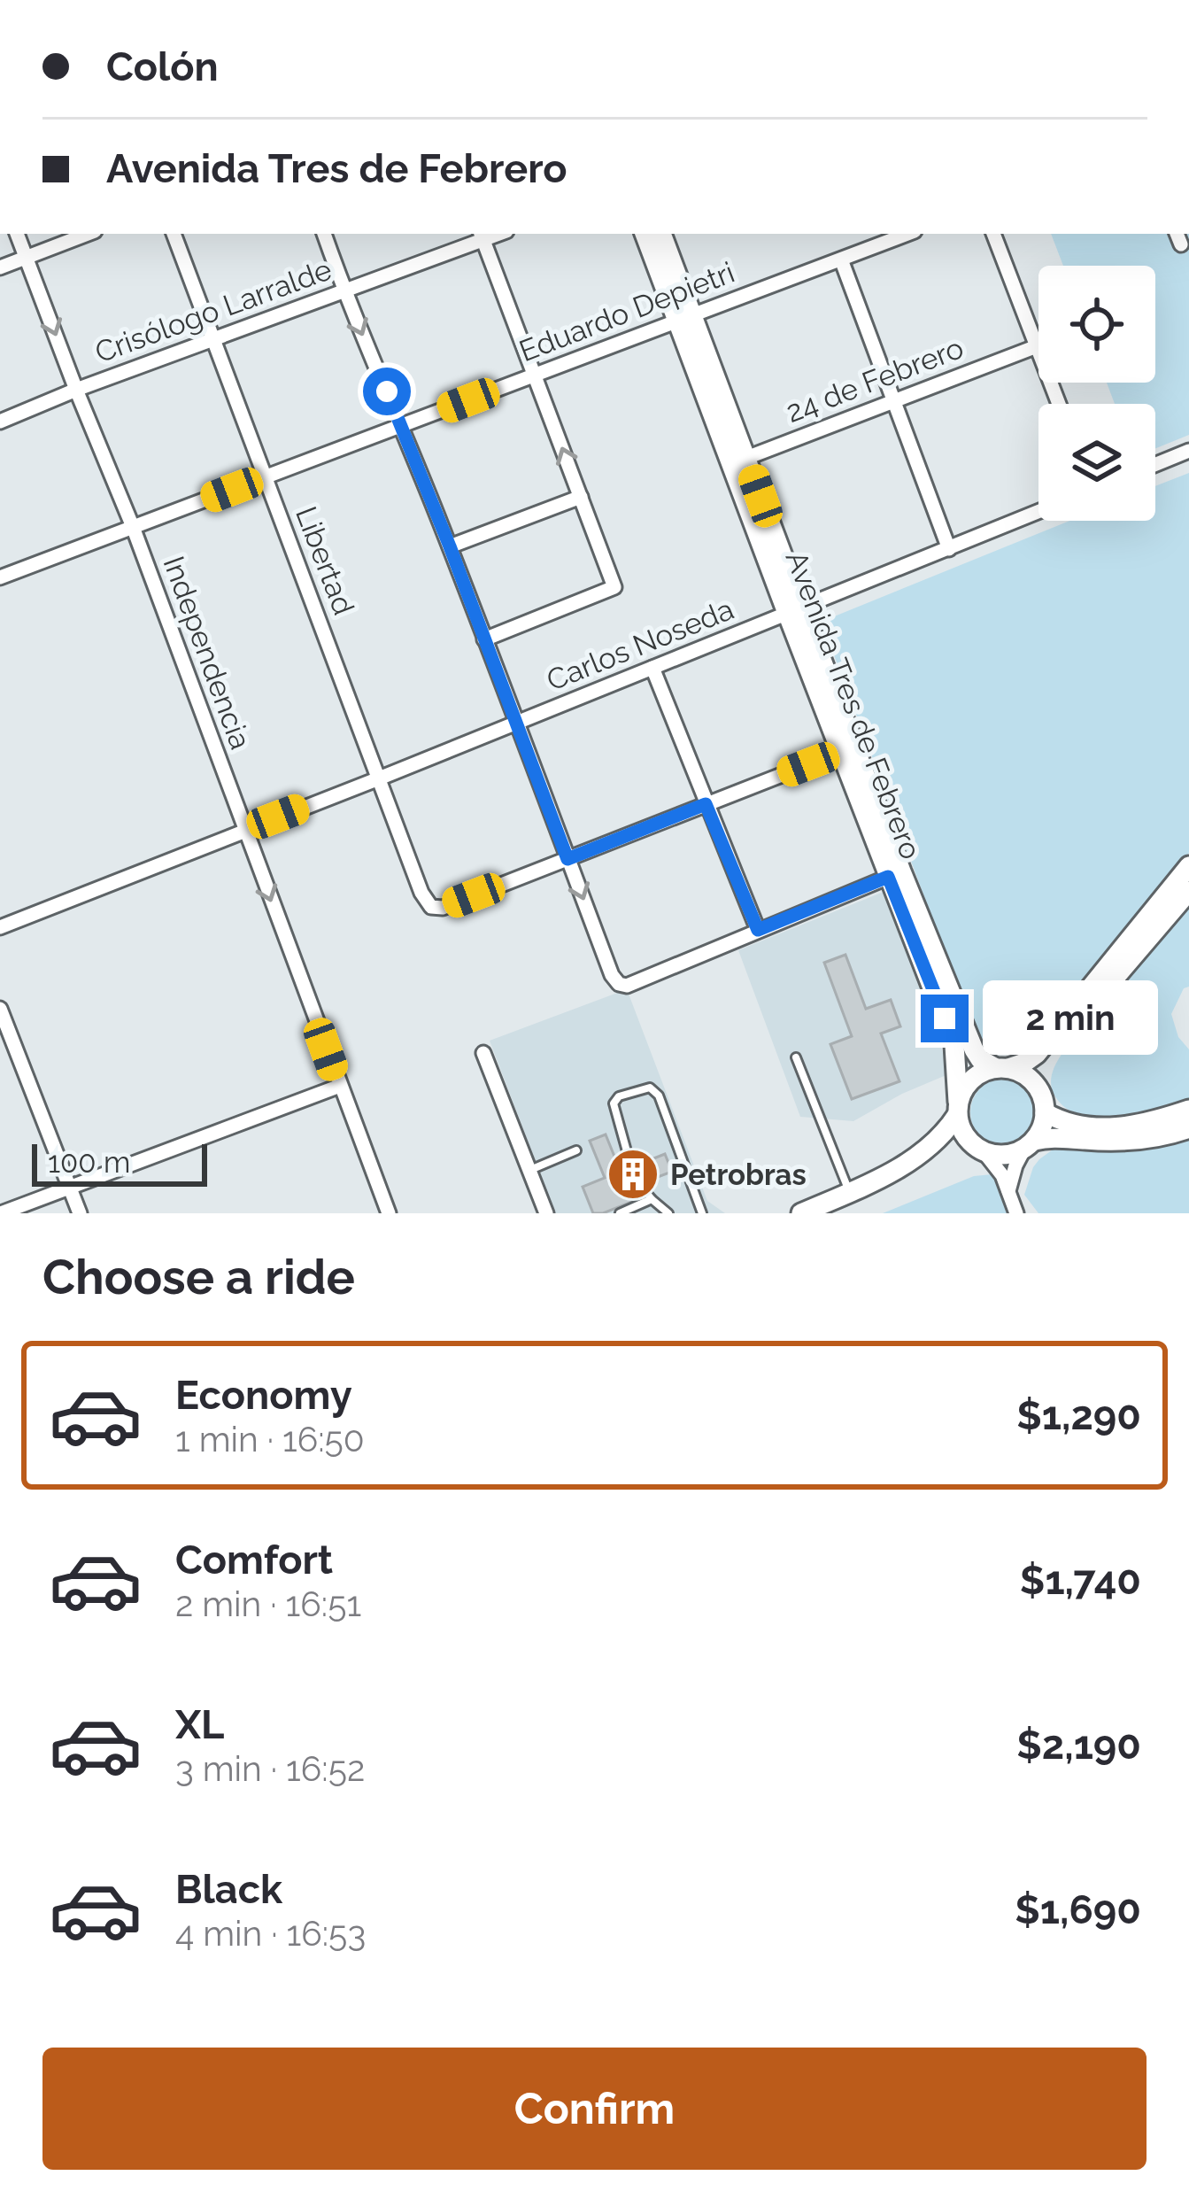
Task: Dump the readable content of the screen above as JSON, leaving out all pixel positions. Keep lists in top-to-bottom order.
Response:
{
  "streets": {
    "main road": ["Avenida Tres de Febrero"],
    "street": [
      "Crisólogo Larralde",
      "Eduardo Depietri",
      "24 de Febrero",
      "Libertad",
      "Carlos Noseda",
      "Independencia"
    ]
  },
  "crossings": [
    ["Crisólogo Larralde", "Libertad"],
    ["Crisólogo Larralde", "Independencia"],
    ["Eduardo Depietri", "Libertad"],
    ["Eduardo Depietri", "Independencia"],
    ["Eduardo Depietri", "Avenida Tres de Febrero"],
    ["24 de Febrero", "Avenida Tres de Febrero"],
    ["Libertad", "Carlos Noseda"],
    ["Carlos Noseda", "Independencia"],
    ["Carlos Noseda", "Avenida Tres de Febrero"]
  ],
  "one_way": ["Independencia"],
  "places": {
    "building": ["Petrobras"]
  },
  "scale_bar": "100 m",
  "page": {
    "banner": ["Colón", "Avenida Tres de Febrero"],
    "bubble": "2 min",
    "scale": "100 m",
    "heading": "Choose a ride",
    "list": [
      {
        "name": "Economy",
        "note": "1 min · 16:50",
        "value": "$1,290"
      },
      {
        "name": "Comfort",
        "note": "2 min · 16:51",
        "value": "$1,740"
      },
      {
        "name": "XL",
        "note": "3 min · 16:52",
        "value": "$2,190"
      },
      {
        "name": "Black",
        "note": "4 min · 16:53",
        "value": "$1,690"
      }
    ],
    "buttons": "Confirm"
  }
}
